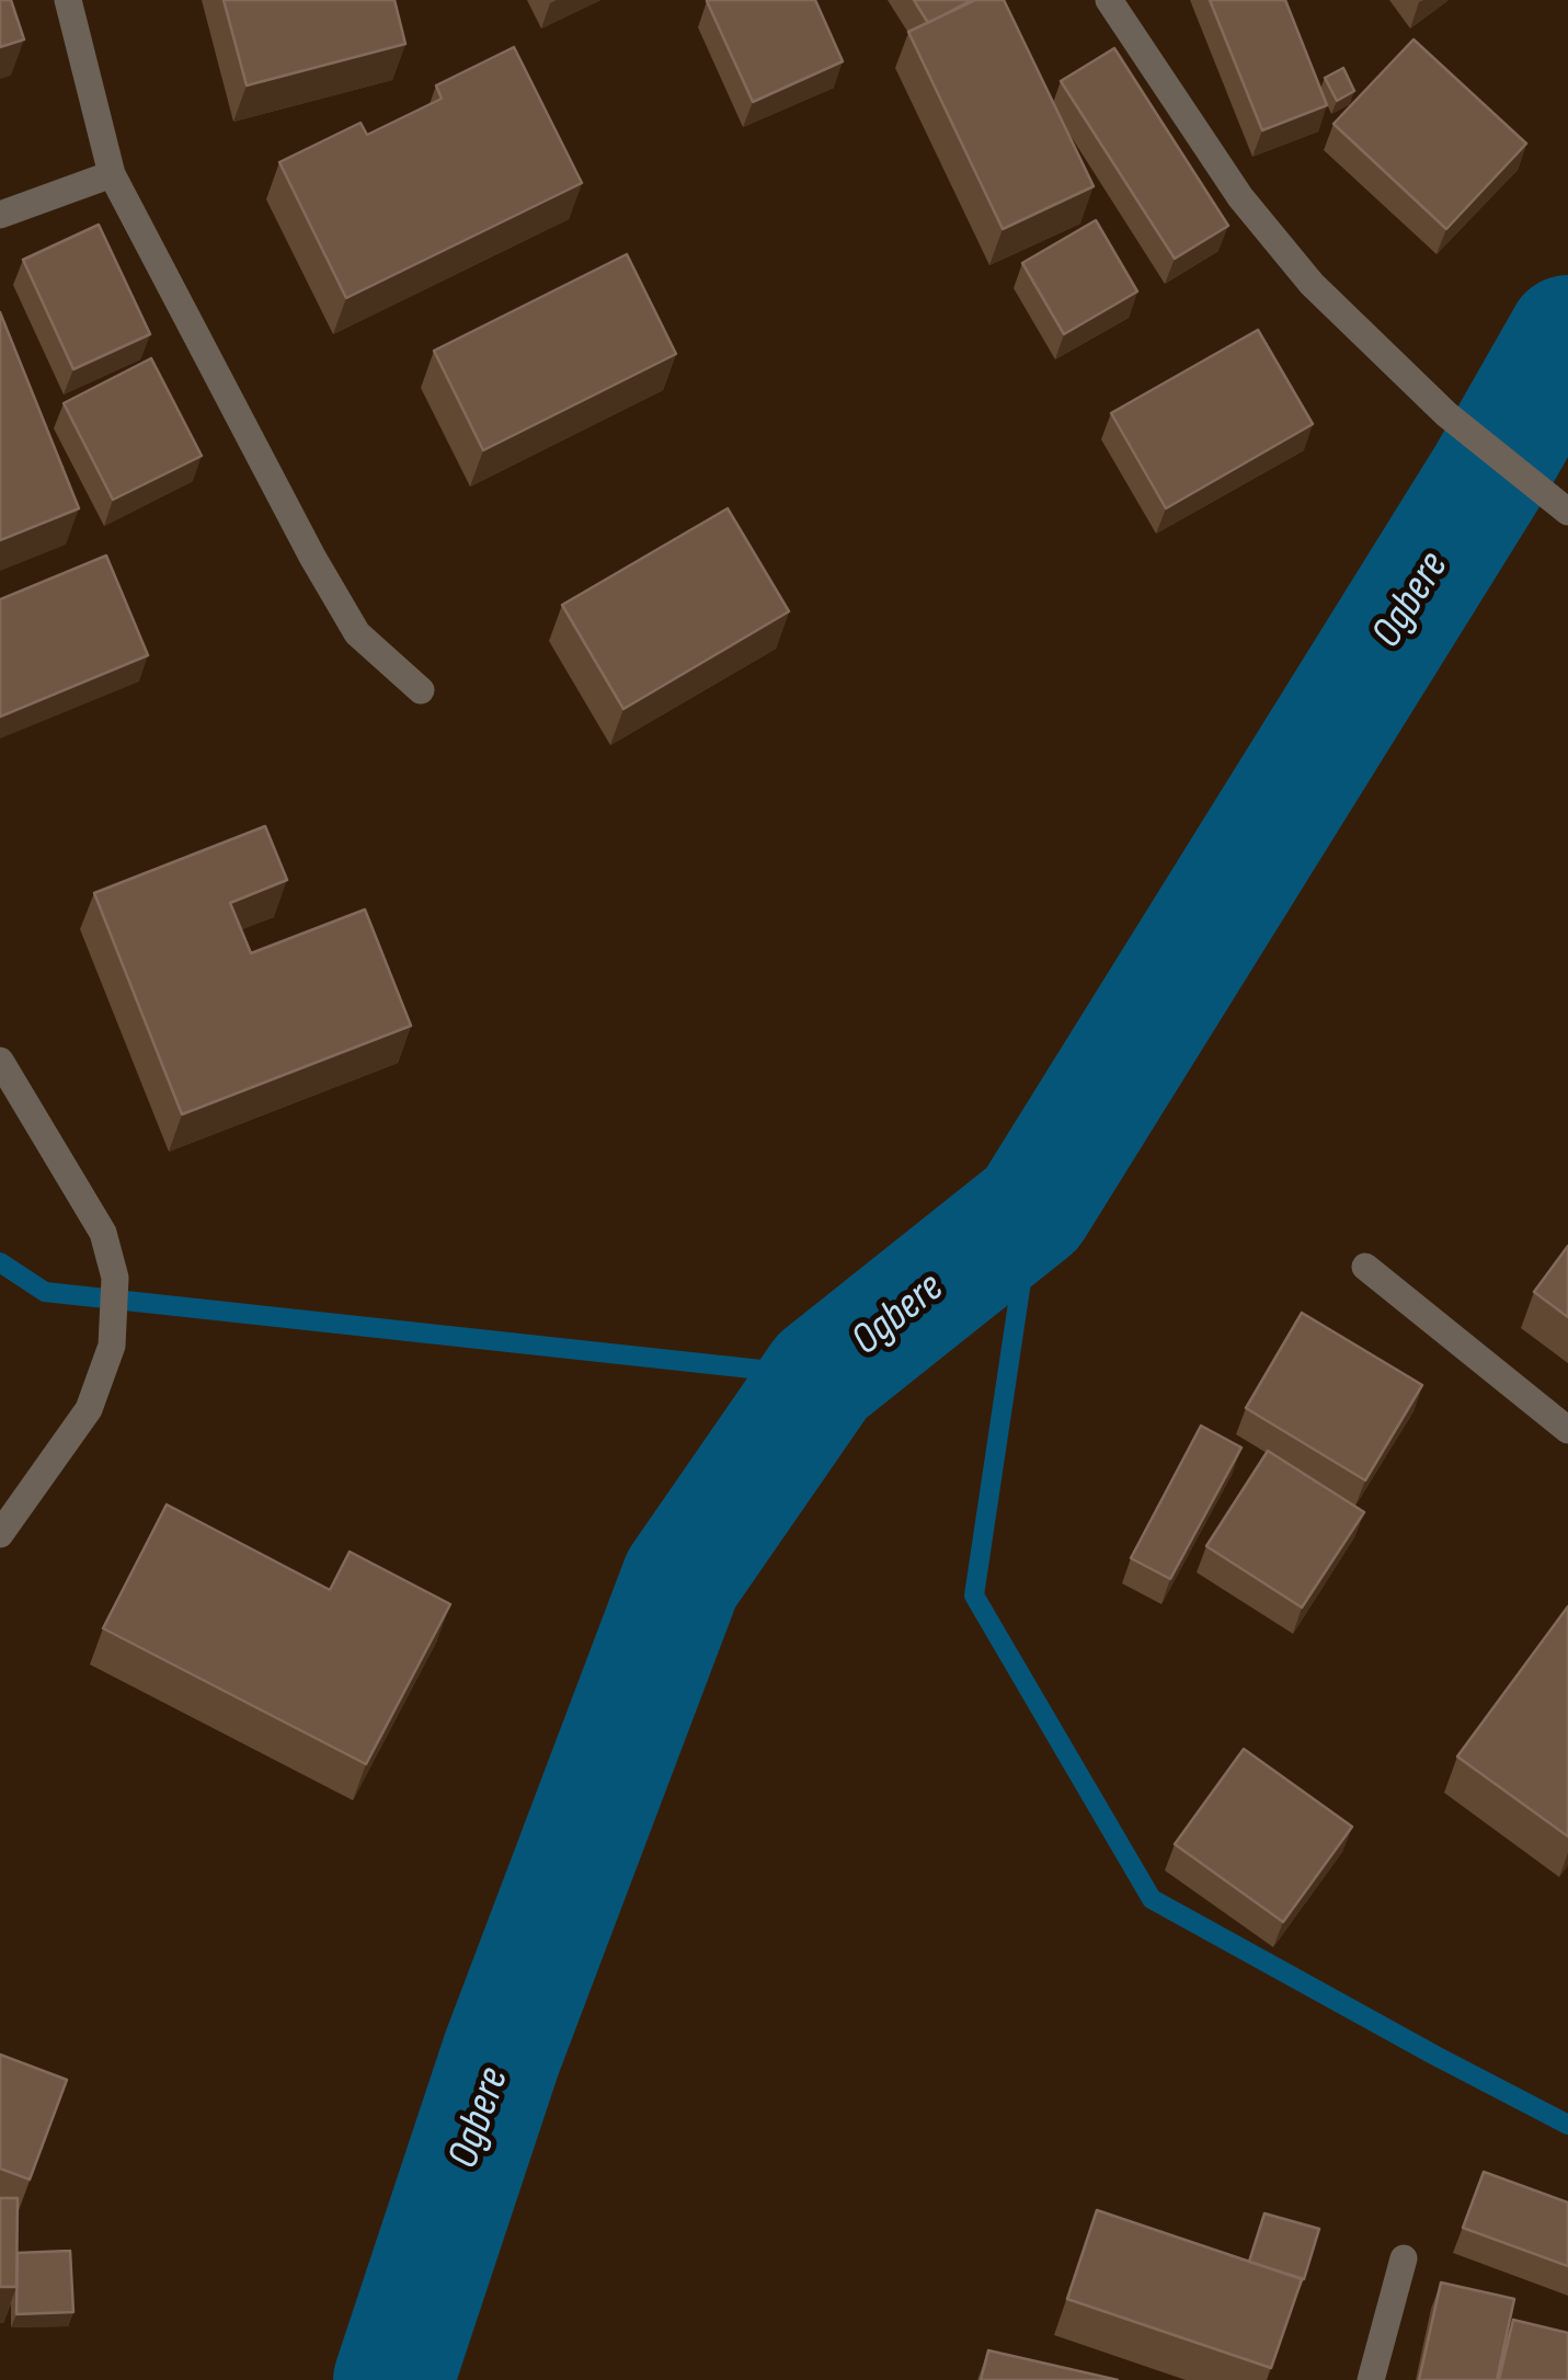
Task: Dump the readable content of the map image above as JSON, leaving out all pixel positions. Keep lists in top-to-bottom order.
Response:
{
  "water": ["Ogbere"]
}
